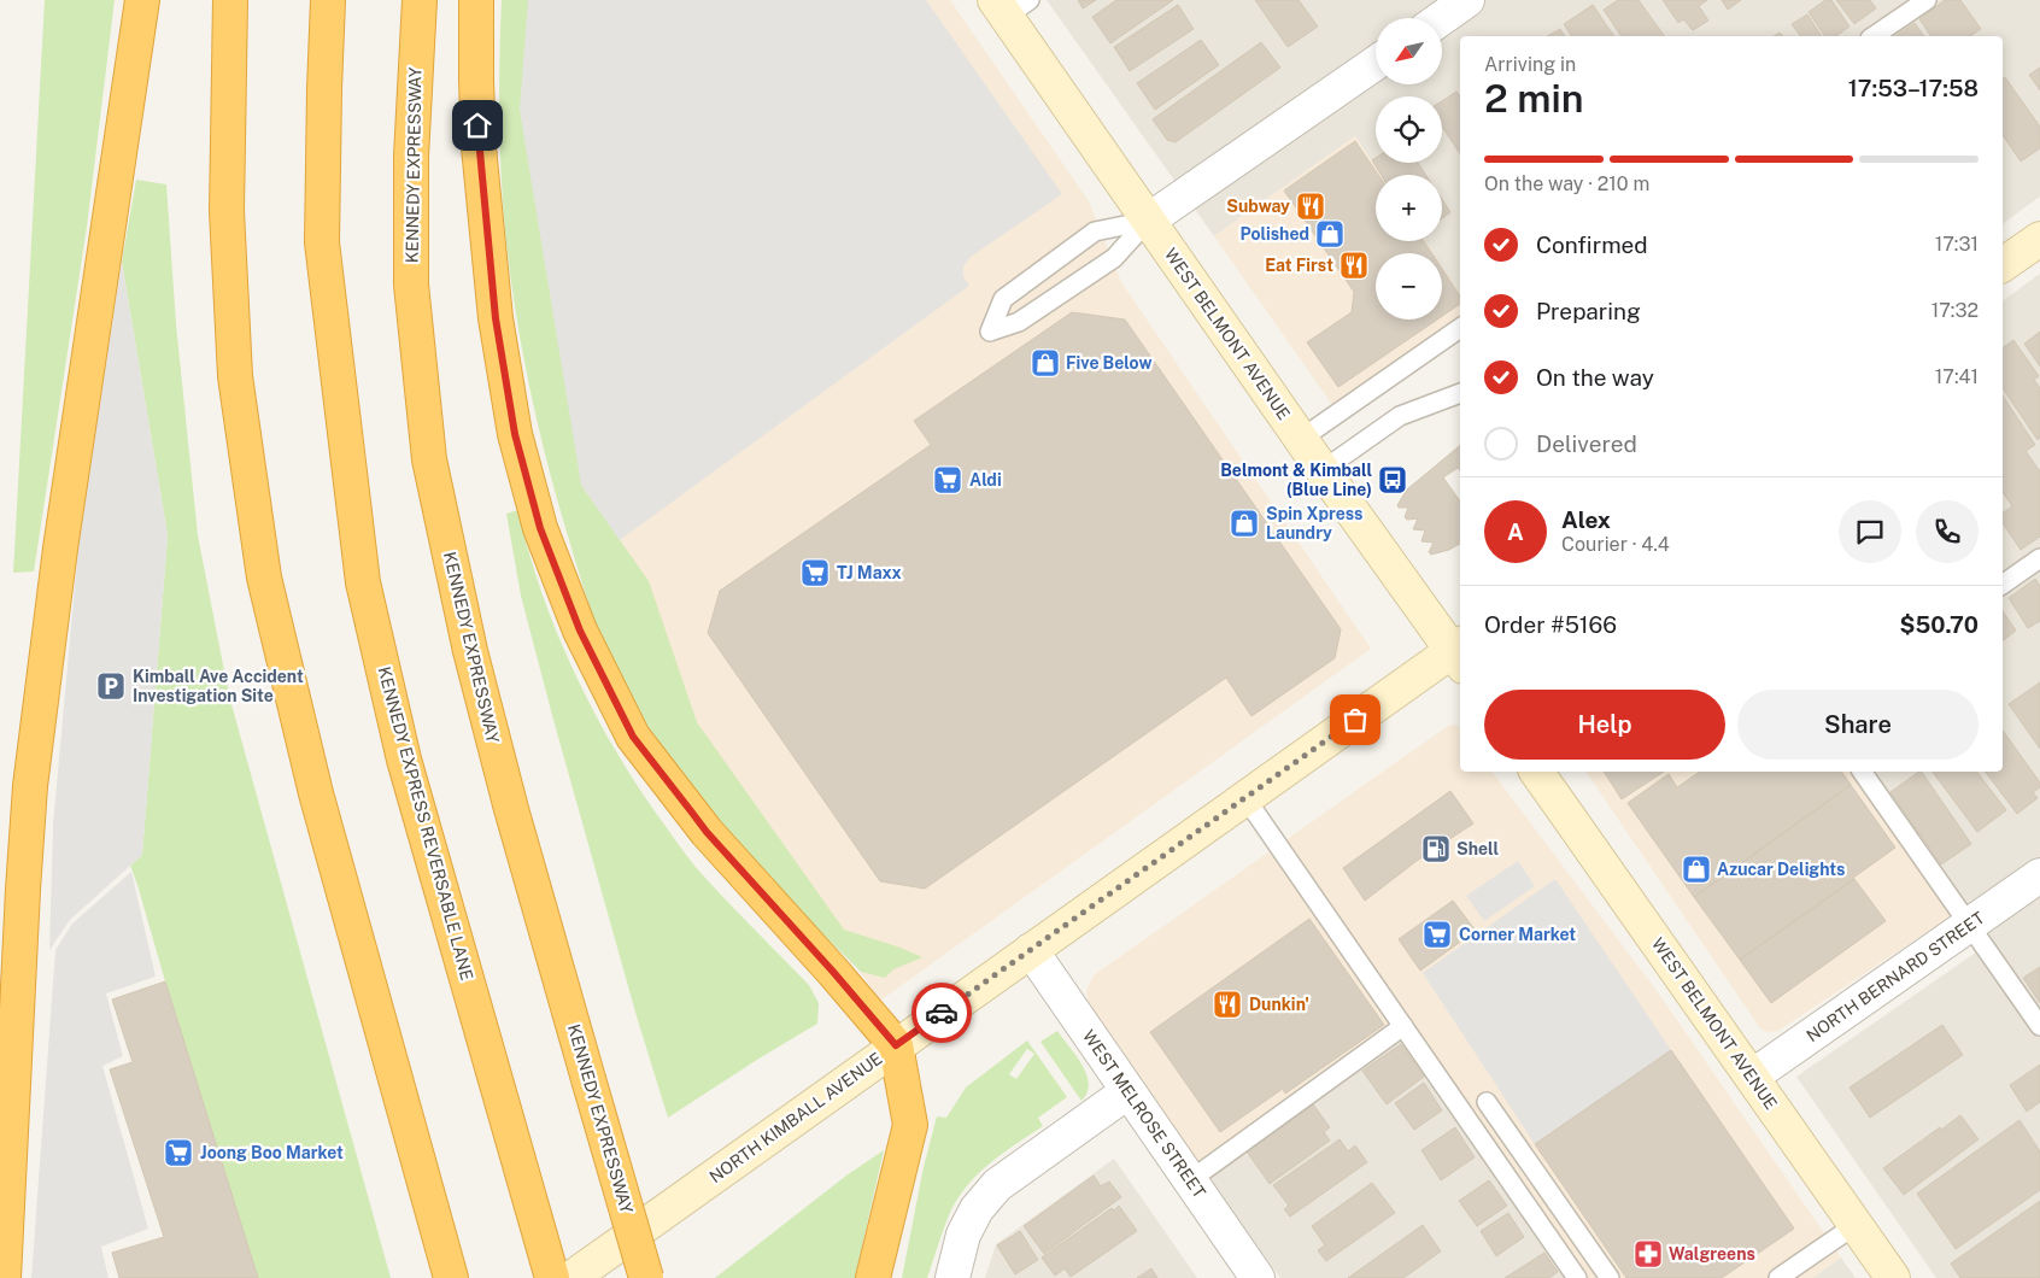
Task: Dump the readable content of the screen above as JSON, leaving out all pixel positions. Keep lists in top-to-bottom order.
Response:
{
  "streets": {
    "highway": ["KENNEDY EXPRESSWAY", "KENNEDY EXPRESS REVERSABLE LANE"],
    "main road": ["WEST BELMONT AVENUE", "NORTH KIMBALL AVENUE"],
    "street": ["NORTH BERNARD STREET", "WEST MELROSE STREET"]
  },
  "crossings": [
    ["WEST BELMONT AVENUE", "NORTH BERNARD STREET"],
    ["WEST BELMONT AVENUE", "NORTH KIMBALL AVENUE"],
    ["WEST MELROSE STREET", "NORTH KIMBALL AVENUE"]
  ],
  "places": {
    "restaurant": ["Subway", "Eat First", "Dunkin'"],
    "shop": [
      "Polished",
      "Five Below",
      "Spin Xpress Laundry",
      "Azucar Delights"
    ],
    "supermarket": [
      "Aldi",
      "TJ Maxx",
      "Corner Market",
      "Joong Boo Market"
    ],
    "bus stop": ["Belmont & Kimball (Blue Line)"],
    "parking": ["Kimball Ave Accident Investigation Site"],
    "fuel station": ["Shell"],
    "pharmacy": ["Walgreens"]
  },
  "north": "bottom left",
  "page": {
    "map_buttons": ["+", "−"],
    "heading": ["2 min", "Arriving in", "17:53–17:58"],
    "panel": [
      "Alex",
      "Courier · 4.4",
      "Order #5166",
      "$50.70"
    ],
    "bar": "On the way · 210 m",
    "list": [
      ["Confirmed", "17:31"],
      ["Preparing", "17:32"],
      ["On the way", "17:41"],
      "Delivered"
    ],
    "round": "A",
    "buttons": ["Help", "Share"]
  }
}
